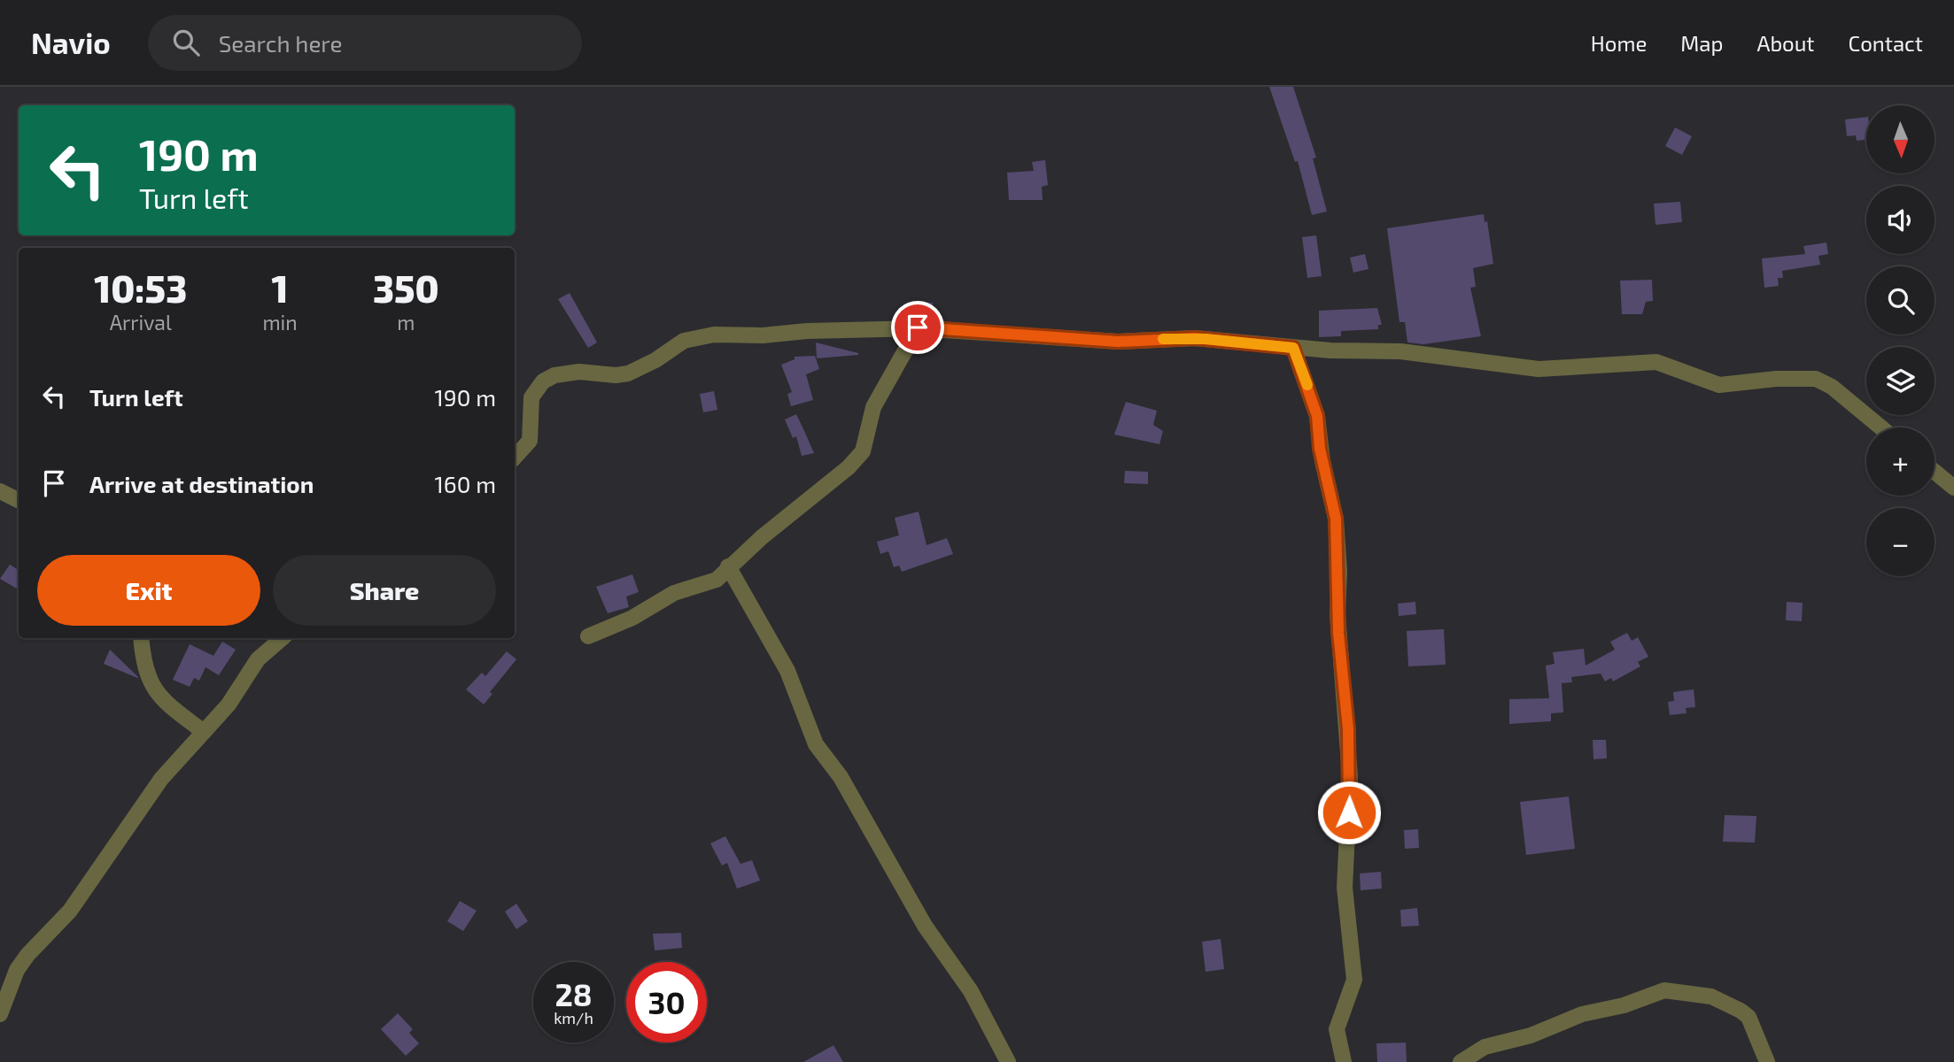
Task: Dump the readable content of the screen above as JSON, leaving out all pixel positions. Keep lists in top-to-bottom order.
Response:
{
  "north": "bottom",
  "page": {
    "header": "Navio",
    "search": "Search here",
    "nav": [
      "Home",
      "Map",
      "About",
      "Contact"
    ],
    "map_buttons": ["+", "−"],
    "turn": ["190 m", "Turn left"],
    "eta": [
      "10:53",
      "Arrival",
      "1",
      "min",
      "350",
      "m"
    ],
    "list": [
      {
        "name": "Turn left",
        "value": "190 m"
      },
      {
        "name": "Arrive at destination",
        "value": "160 m"
      }
    ],
    "buttons": ["Exit", "Share"],
    "speed": "28 km/h",
    "limit": "30"
  }
}
